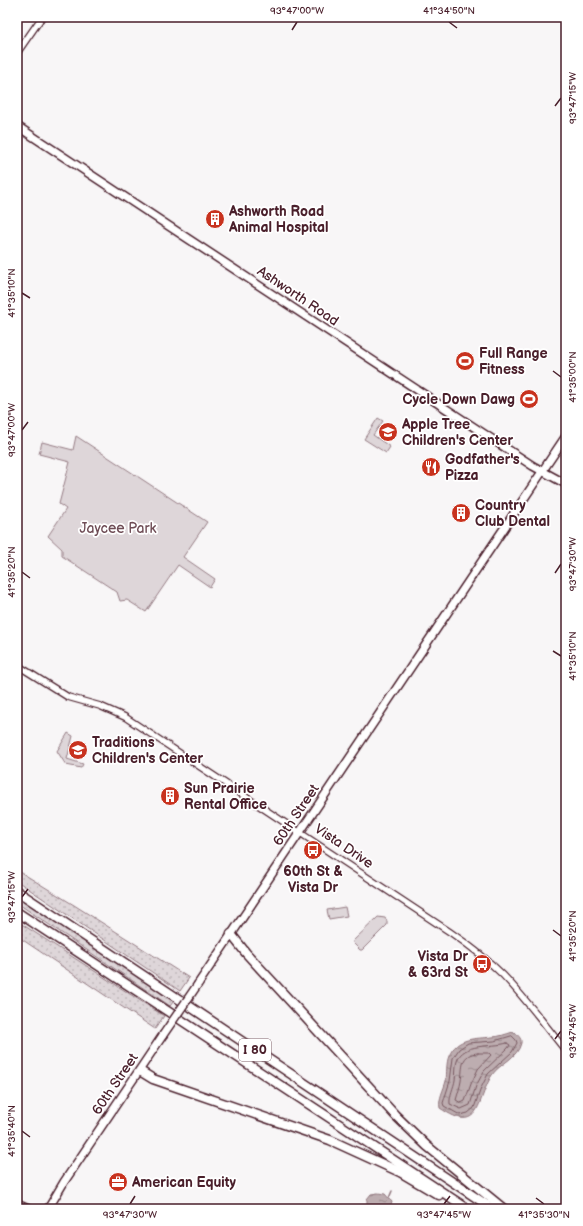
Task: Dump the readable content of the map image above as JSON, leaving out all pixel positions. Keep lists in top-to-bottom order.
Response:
{
  "streets": {
    "highway": ["I 80"],
    "main road": ["Ashworth Road", "60th Street"],
    "street": ["Vista Drive"]
  },
  "crossings": [
    ["Ashworth Road", "60th Street"],
    ["60th Street", "Vista Drive"]
  ],
  "parks": ["Jaycee Park"],
  "places": {
    "building": ["Ashworth Road Animal Hospital", "Country Club Dental", "Sun Prairie Rental Office"],
    "sports": ["Full Range Fitness", "Cycle Down Dawg"],
    "school or university": ["Apple Tree Children's Center", "Traditions Children's Center"],
    "restaurant": ["Godfather's Pizza"],
    "bus stop": ["60th St & Vista Dr", "Vista Dr & 63rd St"],
    "office": ["American Equity"]
  },
  "coordinates": [
    "93°47'00\"W",
    "41°34'50\"N",
    "93°47'15\"W",
    "41°35'10\"N",
    "41°35'00\"N",
    "93°47'30\"W",
    "41°35'20\"N",
    "93°47'45\"W",
    "41°35'40\"N",
    "41°35'30\"N"
  ]
}
